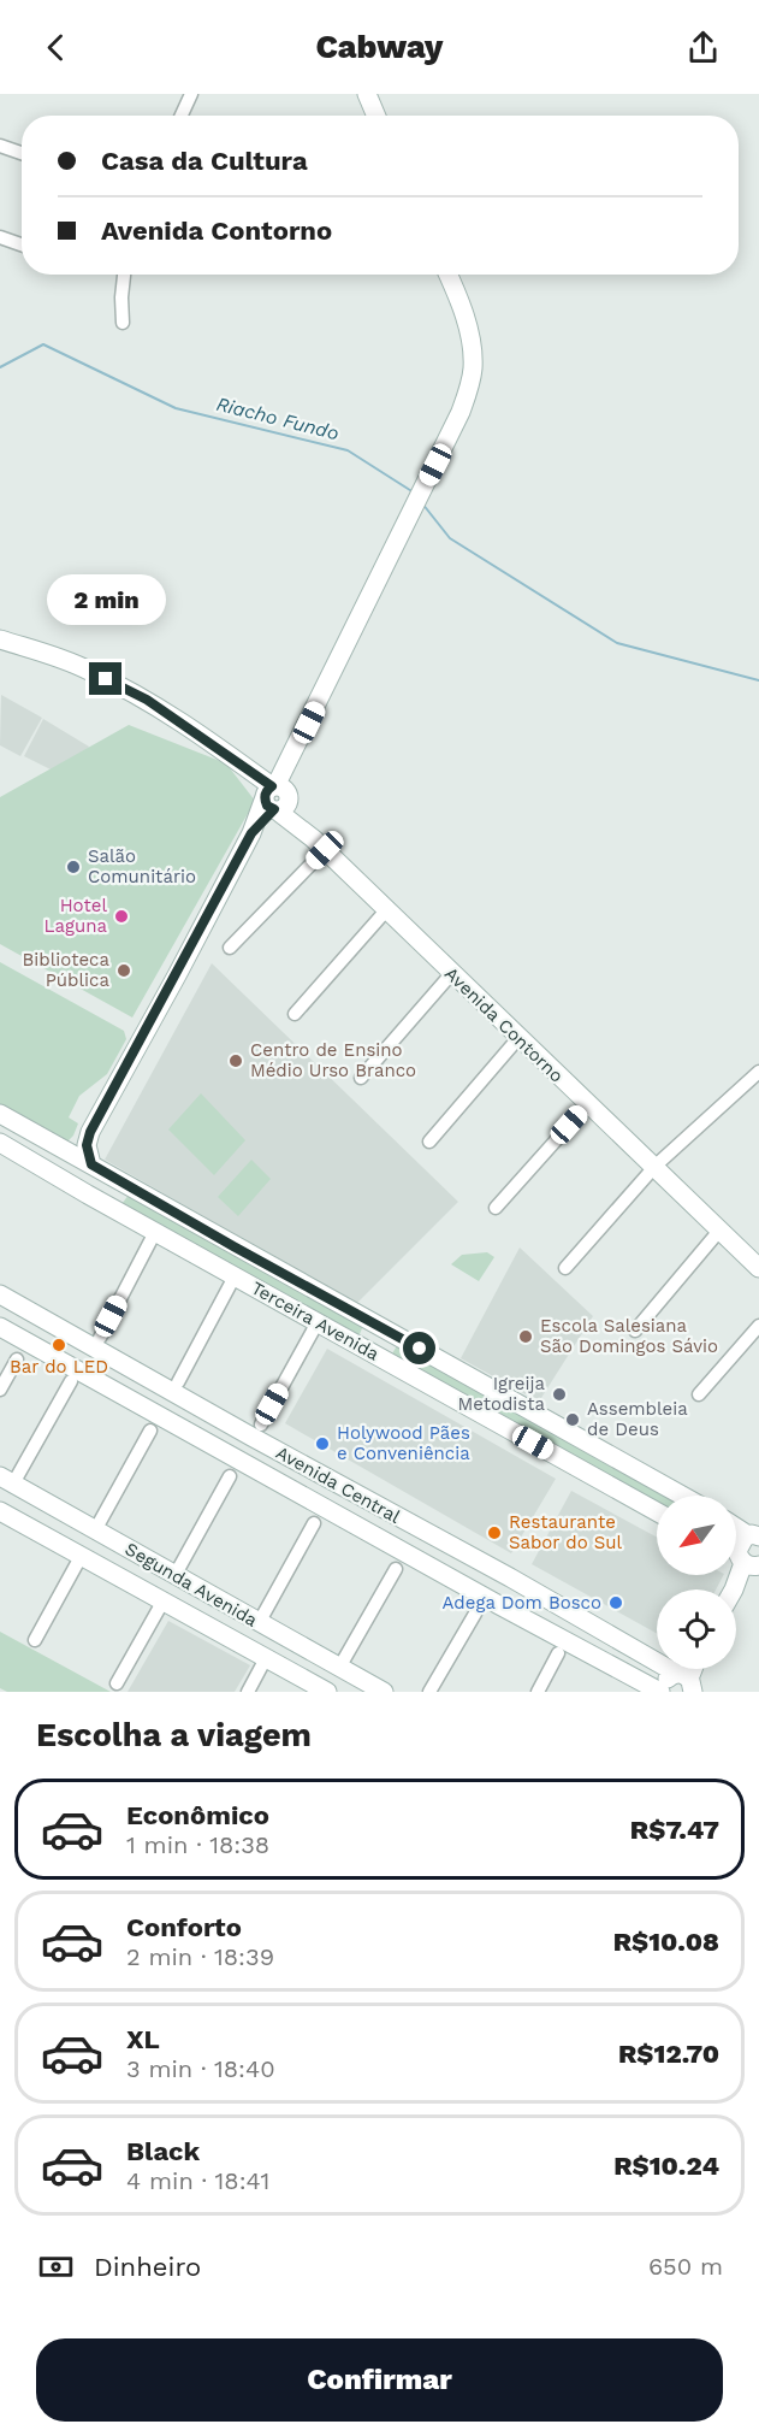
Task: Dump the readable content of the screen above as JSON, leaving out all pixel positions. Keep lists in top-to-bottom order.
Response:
{
  "streets": {
    "street": [
      "Avenida Contorno",
      "Terceira Avenida",
      "Avenida Central",
      "Segunda Avenida"
    ]
  },
  "water": ["Riacho Fundo"],
  "places": [
    "Salão Comunitário",
    "Hotel Laguna",
    "Biblioteca Pública",
    "Centro de Ensino Médio Urso Branco",
    "Escola Salesiana São Domingos Sávio",
    "Bar do LED",
    "Igreija Metodista",
    "Assembleia de Deus",
    "Holywood Pães e Conveniência",
    "Restaurante Sabor do Sul",
    "Adega Dom Bosco"
  ],
  "north": "bottom left",
  "page": {
    "header": "Cabway",
    "banner": ["Casa da Cultura", "Avenida Contorno"],
    "bubble": "2 min",
    "heading": "Escolha a viagem",
    "list": [
      {
        "name": "Econômico",
        "note": "1 min · 18:38",
        "value": "R$7.47"
      },
      {
        "name": "Conforto",
        "note": "2 min · 18:39",
        "value": "R$10.08"
      },
      {
        "name": "XL",
        "note": "3 min · 18:40",
        "value": "R$12.70"
      },
      {
        "name": "Black",
        "note": "4 min · 18:41",
        "value": "R$10.24"
      }
    ],
    "pay": ["Dinheiro", "650 m"],
    "buttons": "Confirmar"
  }
}
